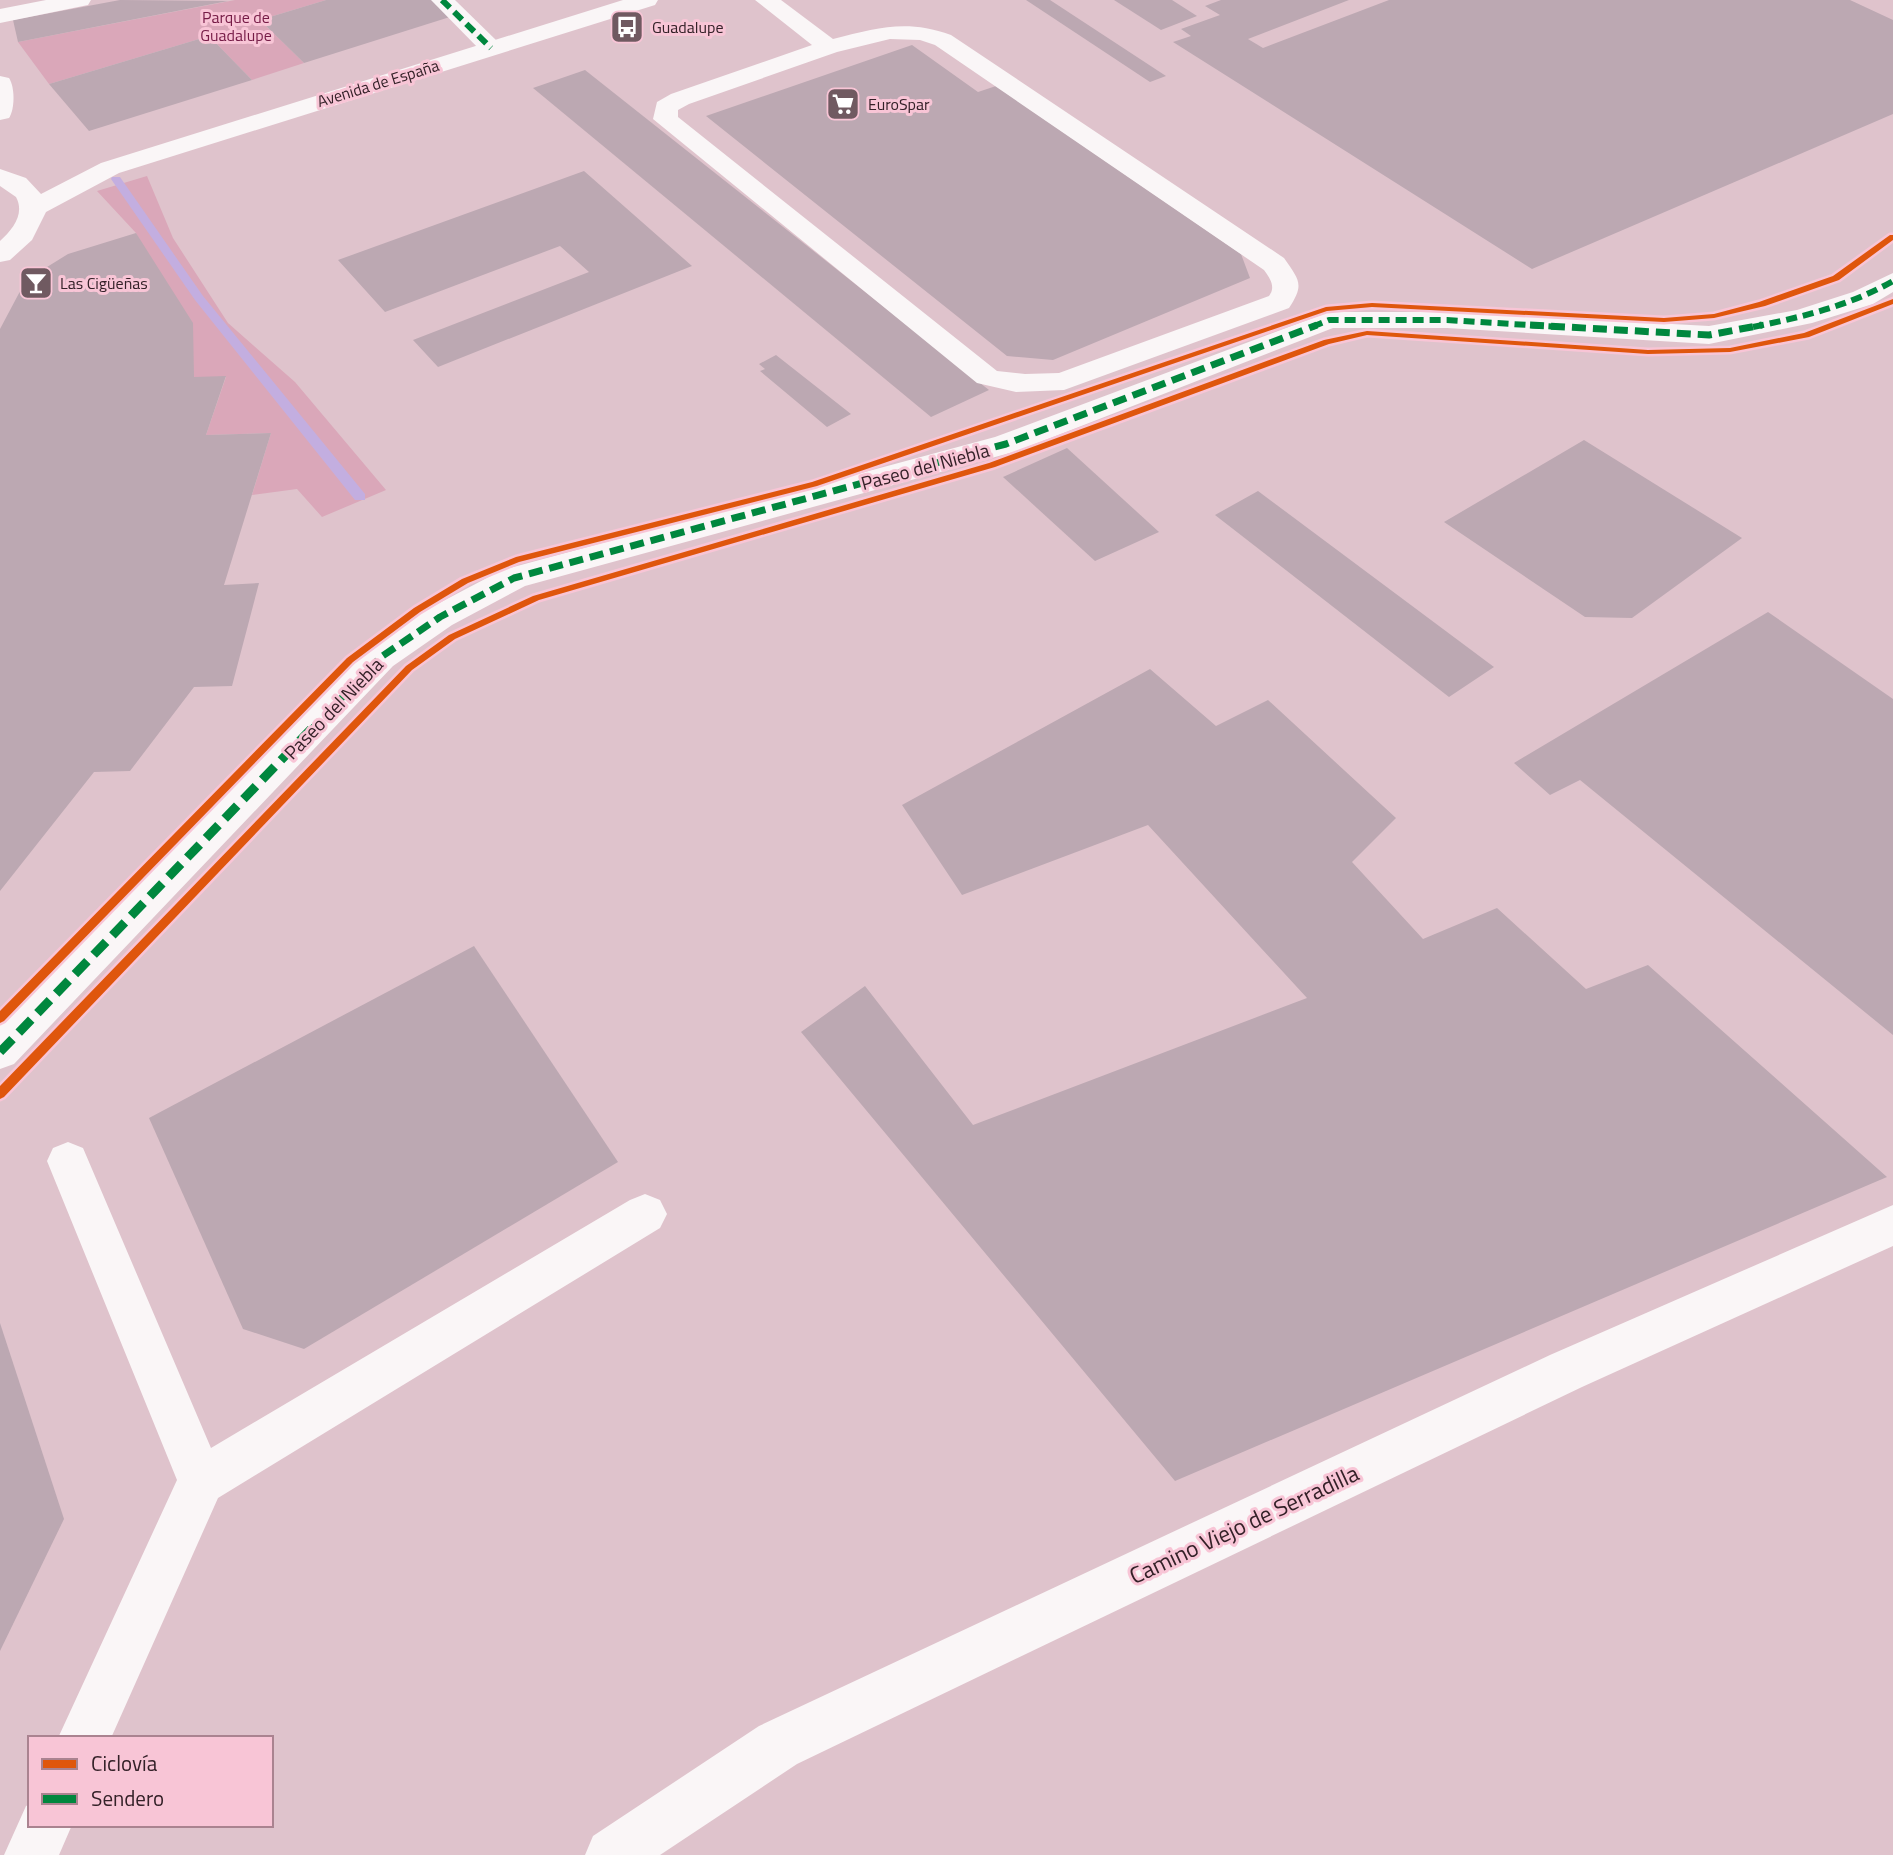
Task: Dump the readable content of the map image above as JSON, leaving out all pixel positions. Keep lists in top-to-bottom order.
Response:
{
  "streets": {
    "street": ["Avenida de España", "Paseo del Niebla", "Camino Viejo de Serradilla"]
  },
  "parks": ["Parque de Guadalupe"],
  "places": {
    "bus stop": ["Guadalupe"],
    "supermarket": ["EuroSpar"],
    "bar": ["Las Cigüeñas"]
  },
  "legend": ["Ciclovía", "Sendero"]
}
